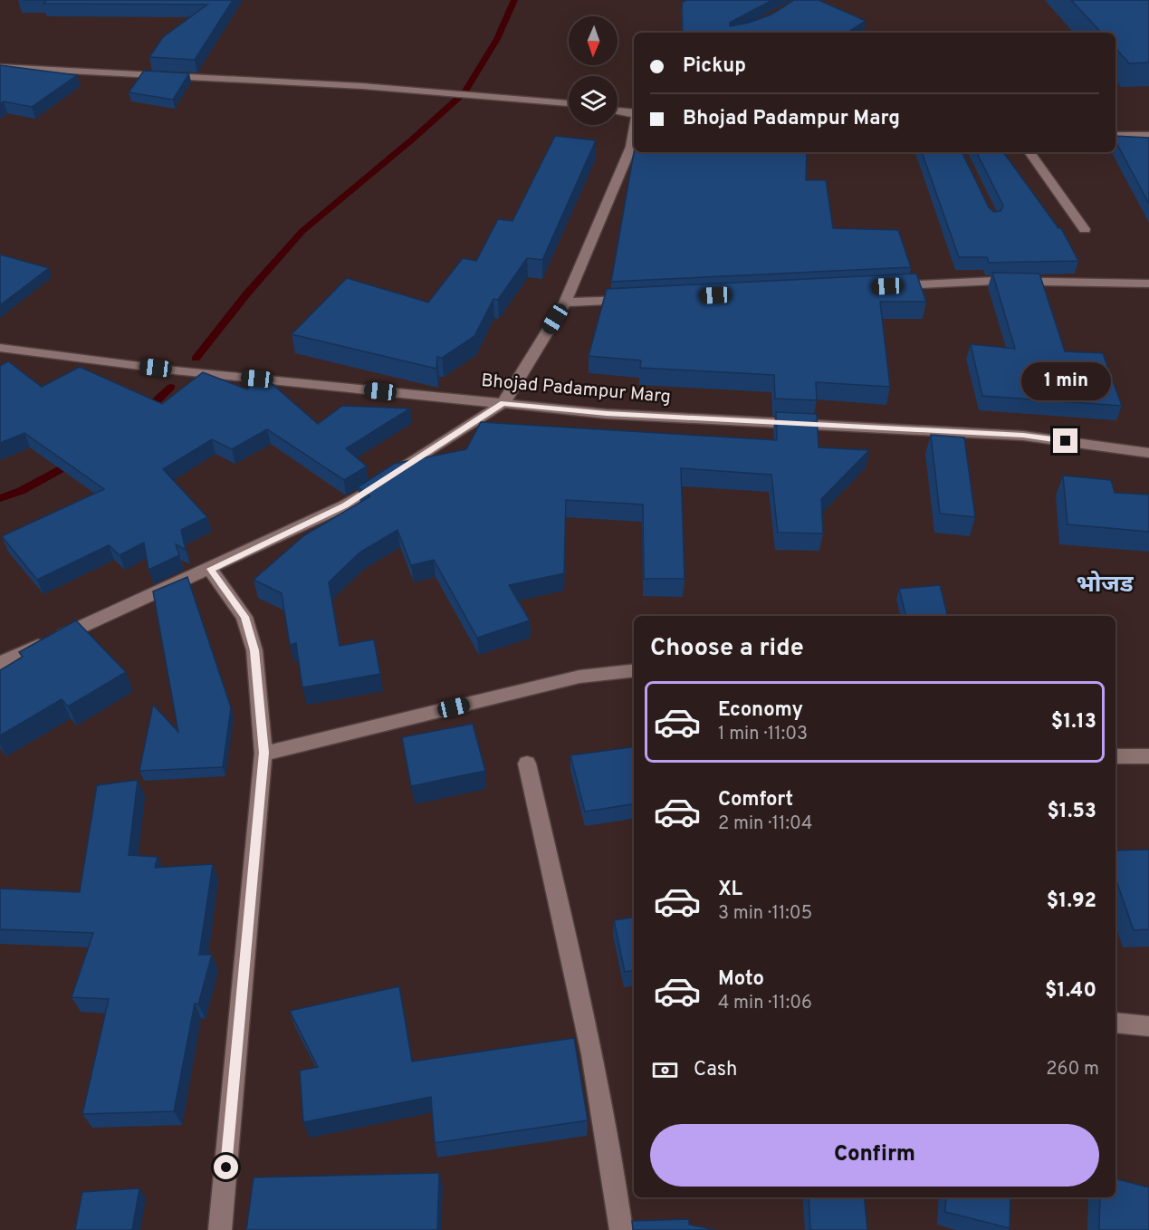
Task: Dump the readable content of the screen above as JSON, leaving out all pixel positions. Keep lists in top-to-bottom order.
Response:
{
  "streets": {
    "street": ["Bhojad Padampur Marg"]
  },
  "districts": ["भोजड"],
  "north": "bottom",
  "page": {
    "banner": ["Pickup", "Bhojad Padampur Marg"],
    "bubble": "1 min",
    "heading": "Choose a ride",
    "list": [
      {
        "name": "Economy",
        "note": "1 min · 11:03",
        "value": "$1.13"
      },
      {
        "name": "Comfort",
        "note": "2 min · 11:04",
        "value": "$1.53"
      },
      {
        "name": "XL",
        "note": "3 min · 11:05",
        "value": "$1.92"
      },
      {
        "name": "Moto",
        "note": "4 min · 11:06",
        "value": "$1.40"
      }
    ],
    "pay": ["Cash", "260 m"],
    "buttons": "Confirm"
  }
}
